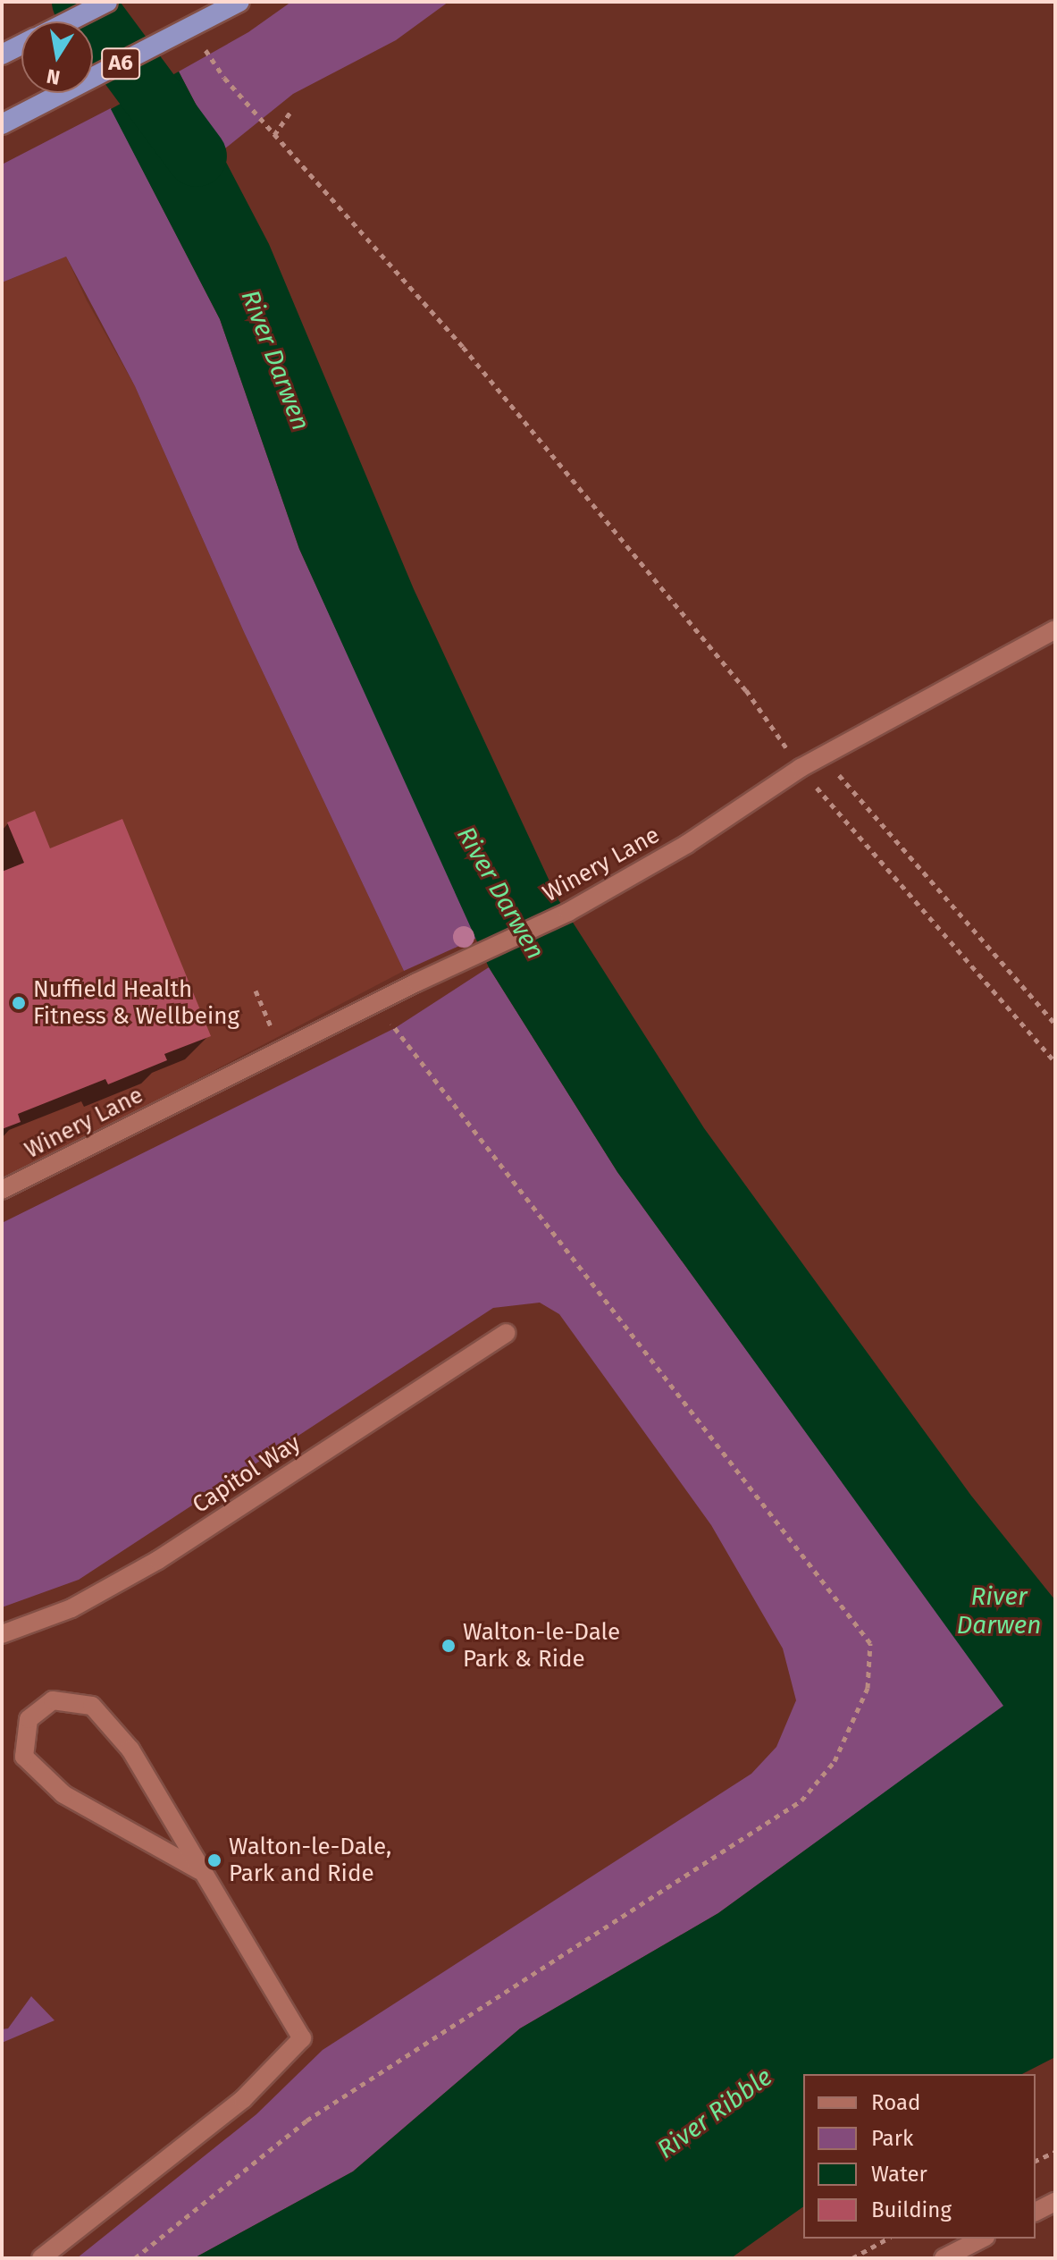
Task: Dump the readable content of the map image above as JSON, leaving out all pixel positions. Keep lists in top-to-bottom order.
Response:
{
  "streets": {
    "highway": ["A6"],
    "street": ["Winery Lane", "Capitol Way"]
  },
  "water": ["River Darwen", "River Ribble"],
  "places": ["Nuffield Health Fitness & Wellbeing", "Walton-le-Dale Park & Ride", "Walton-le-Dale, Park and Ride"],
  "legend": [
    "Road",
    "Park",
    "Water",
    "Building"
  ],
  "north": "bottom"
}
